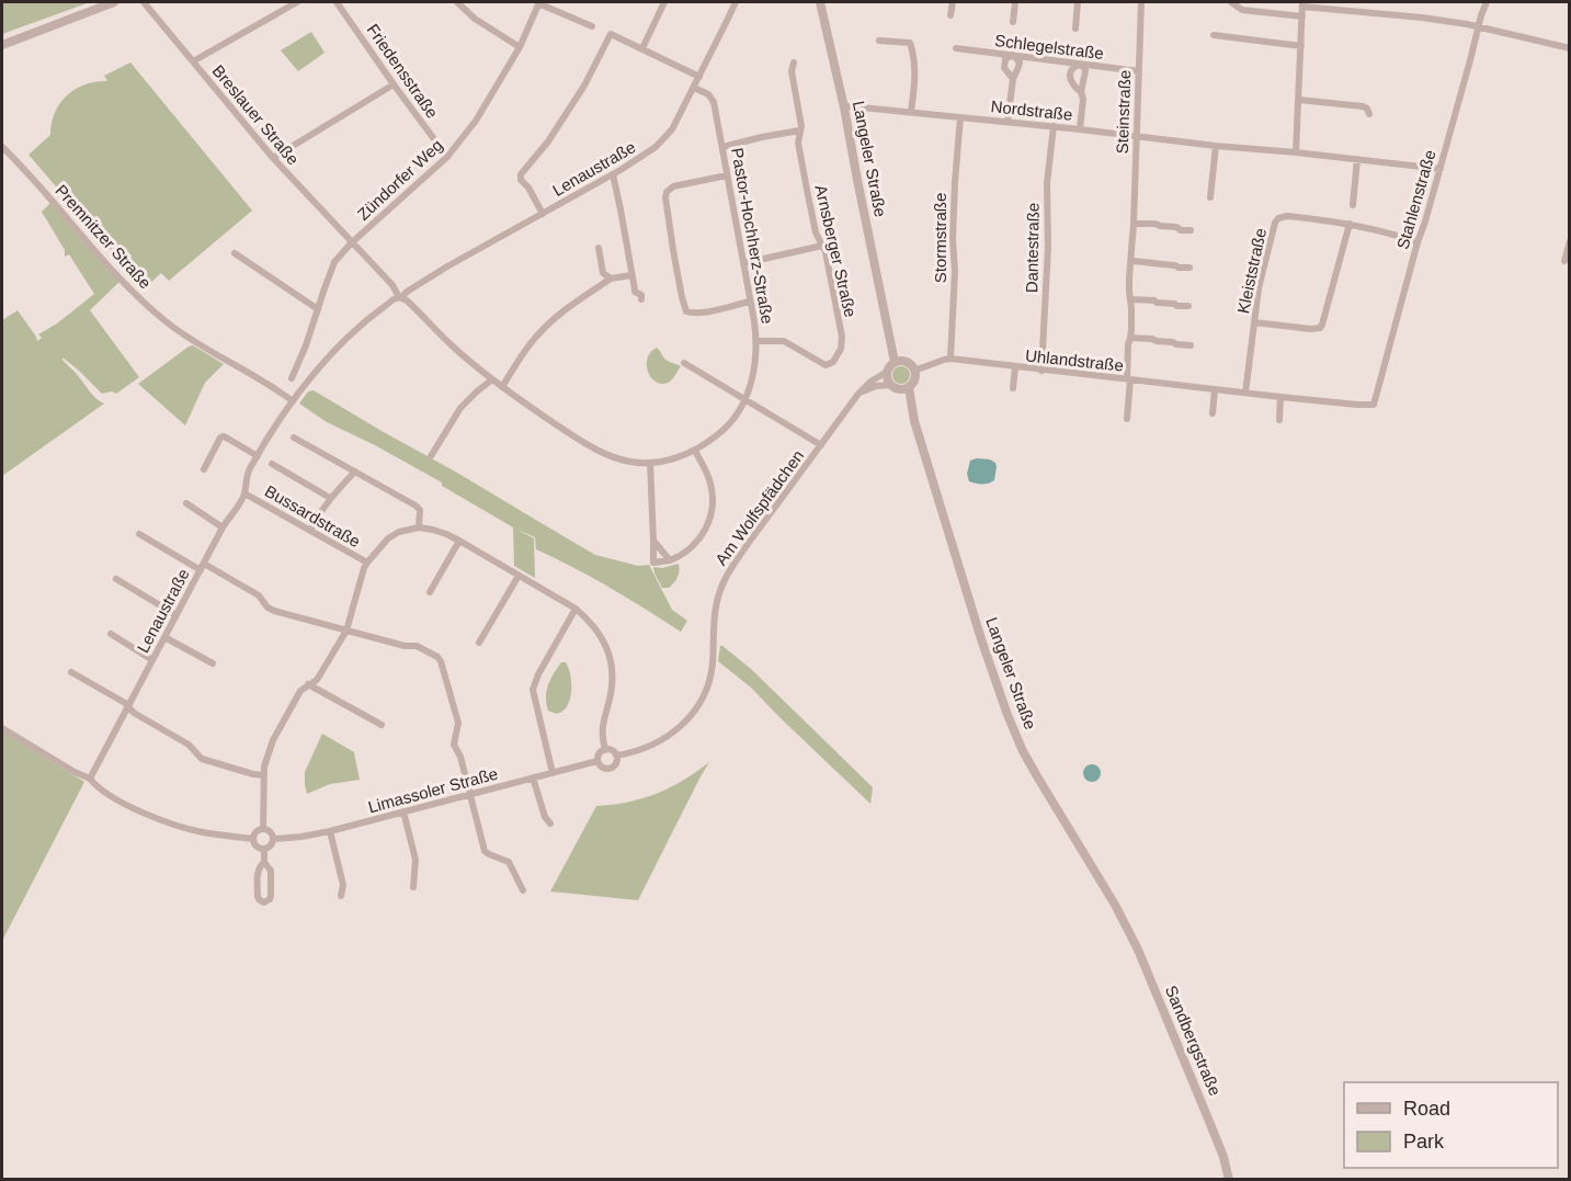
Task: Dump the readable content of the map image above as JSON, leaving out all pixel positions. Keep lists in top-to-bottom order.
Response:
{
  "streets": {
    "street": [
      "Schlegelstraße",
      "Friedensstraße",
      "Nordstraße",
      "Steinstraße",
      "Breslauer Straße",
      "Langeler Straße",
      "Lenaustraße",
      "Zündorfer Weg",
      "Stahlenstraße",
      "Pastor-Hochherz-Straße",
      "Premnitzer Straße",
      "Stormstraße",
      "Dantestraße",
      "Arnsberger Straße",
      "Kleiststraße",
      "Uhlandstraße",
      "Am Wolfspfädchen",
      "Bussardstraße",
      "Limassoler Straße",
      "Sandbergstraße"
    ]
  },
  "crossings": [
    ["Schlegelstraße", "Steinstraße"],
    ["Friedensstraße", "Zündorfer Weg"],
    ["Nordstraße", "Steinstraße"],
    ["Nordstraße", "Langeler Straße"],
    ["Nordstraße", "Stahlenstraße"],
    ["Nordstraße", "Stormstraße"],
    ["Nordstraße", "Dantestraße"],
    ["Steinstraße", "Uhlandstraße"],
    ["Breslauer Straße", "Zündorfer Weg"],
    ["Breslauer Straße", "Pastor-Hochherz-Straße"],
    ["Langeler Straße", "Uhlandstraße"],
    ["Langeler Straße", "Am Wolfspfädchen"],
    ["Langeler Straße", "Sandbergstraße"],
    ["Lenaustraße", "Pastor-Hochherz-Straße"],
    ["Lenaustraße", "Premnitzer Straße"],
    ["Lenaustraße", "Bussardstraße"],
    ["Zündorfer Weg", "Pastor-Hochherz-Straße"],
    ["Stahlenstraße", "Kleiststraße"],
    ["Stahlenstraße", "Uhlandstraße"],
    ["Pastor-Hochherz-Straße", "Arnsberger Straße"],
    ["Stormstraße", "Uhlandstraße"],
    ["Dantestraße", "Uhlandstraße"],
    ["Kleiststraße", "Uhlandstraße"],
    ["Uhlandstraße", "Am Wolfspfädchen"],
    ["Am Wolfspfädchen", "Limassoler Straße"]
  ],
  "legend": ["Road", "Park"]
}
